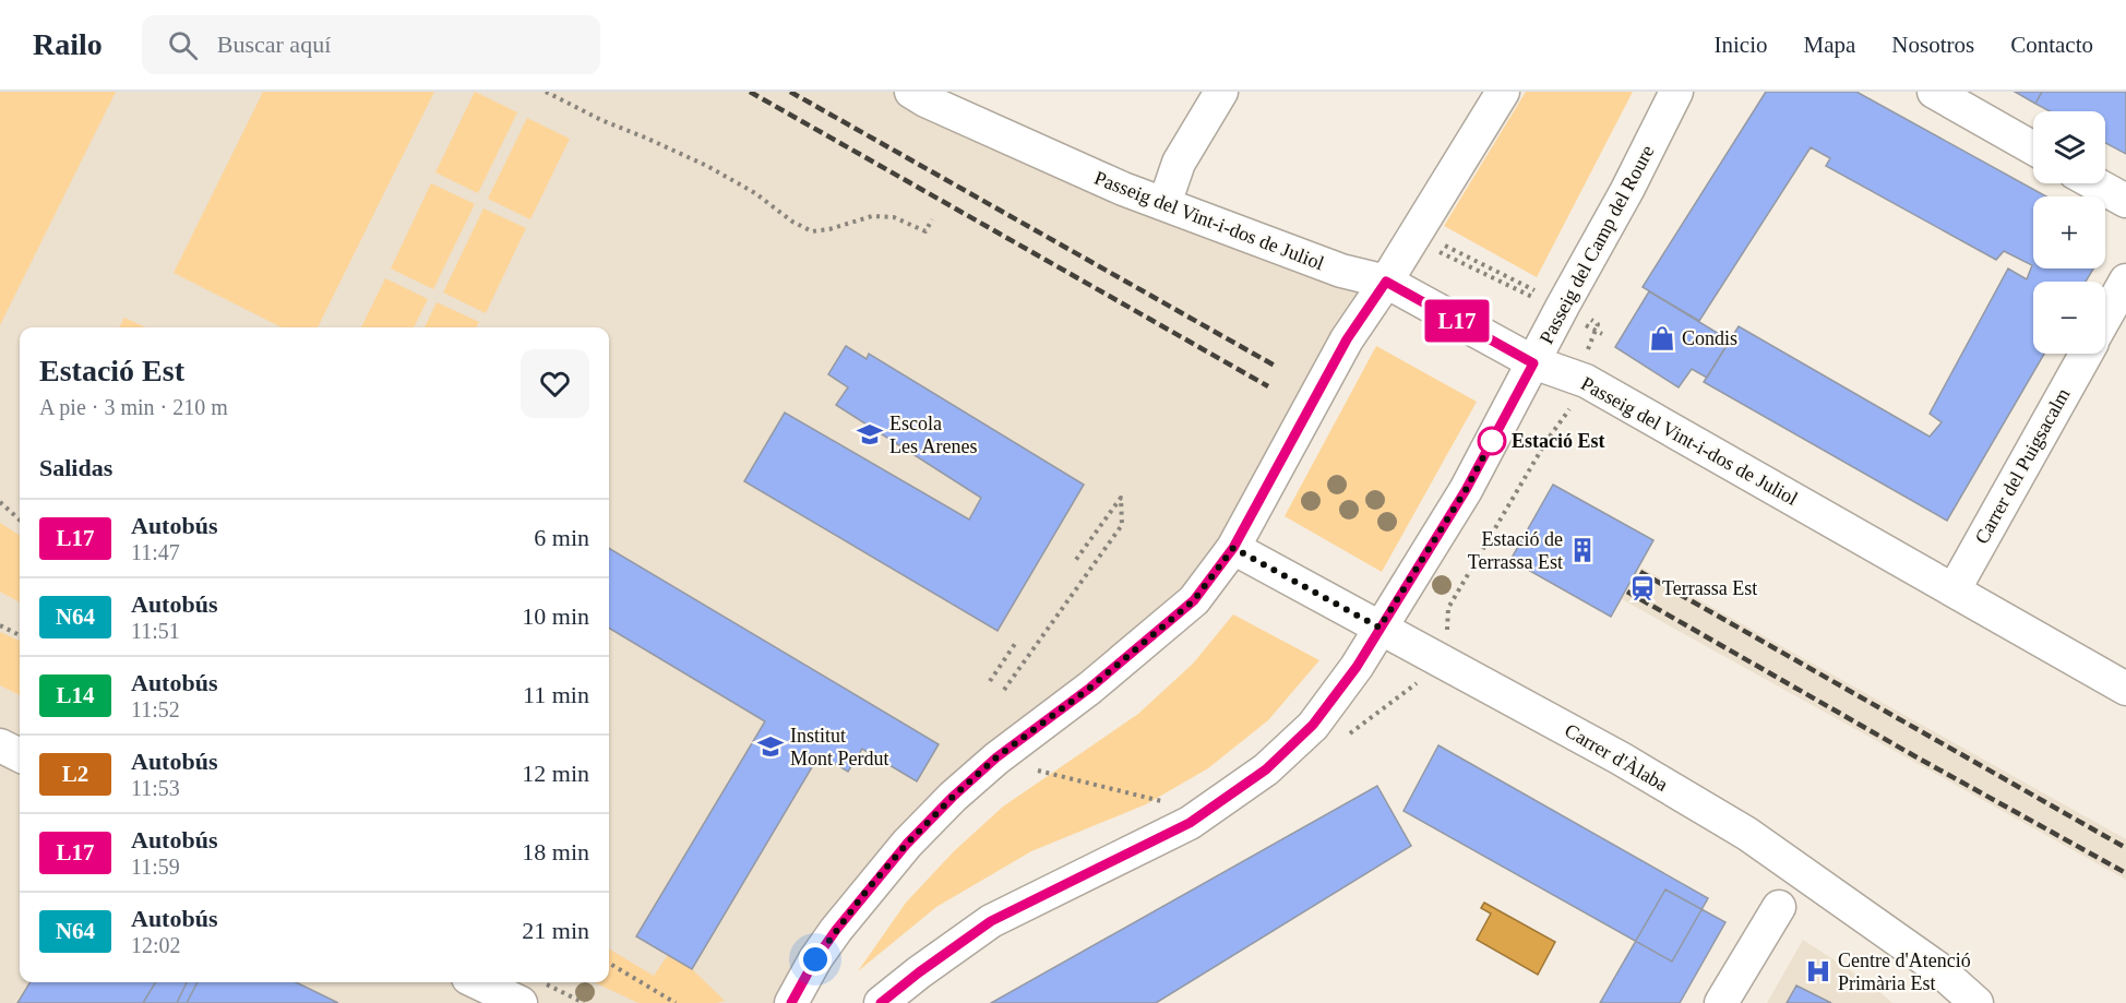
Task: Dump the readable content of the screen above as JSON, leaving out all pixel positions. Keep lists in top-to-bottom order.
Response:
{
  "streets": {
    "street": [
      "Passeig del Vint-i-dos de Juliol",
      "Passeig del Camp del Roure",
      "Carrer del Puigsacalm",
      "Carrer d'Àlaba"
    ]
  },
  "crossings": [
    ["Passeig del Vint-i-dos de Juliol", "Passeig del Camp del Roure"],
    ["Passeig del Vint-i-dos de Juliol", "Carrer del Puigsacalm"],
    ["Passeig del Camp del Roure", "Carrer d'Àlaba"]
  ],
  "places": {
    "shop": ["Condis"],
    "school or university": ["Escola Les Arenes", "Institut Mont Perdut"],
    "other": ["Estació Est"],
    "building": ["Estació de Terrassa Est"],
    "station": ["Terrassa Est"],
    "hospital": ["Centre d'Atenció Primària Est"]
  },
  "lines": ["bus line L17"],
  "page": {
    "header": "Railo",
    "search": "Buscar aquí",
    "nav": [
      "Inicio",
      "Mapa",
      "Nosotros",
      "Contacto"
    ],
    "on_map": "L17",
    "map_buttons": ["+", "−"],
    "heading": [
      ["Estació Est", "A pie · 3 min · 210 m"],
      "Salidas"
    ],
    "list": [
      {
        "mark": "L17",
        "name": "Autobús",
        "note": "11:47",
        "value": "6 min"
      },
      {
        "mark": "N64",
        "name": "Autobús",
        "note": "11:51",
        "value": "10 min"
      },
      {
        "mark": "L14",
        "name": "Autobús",
        "note": "11:52",
        "value": "11 min"
      },
      {
        "mark": "L2",
        "name": "Autobús",
        "note": "11:53",
        "value": "12 min"
      },
      {
        "mark": "L17",
        "name": "Autobús",
        "note": "11:59",
        "value": "18 min"
      },
      {
        "mark": "N64",
        "name": "Autobús",
        "note": "12:02",
        "value": "21 min"
      }
    ]
  }
}
